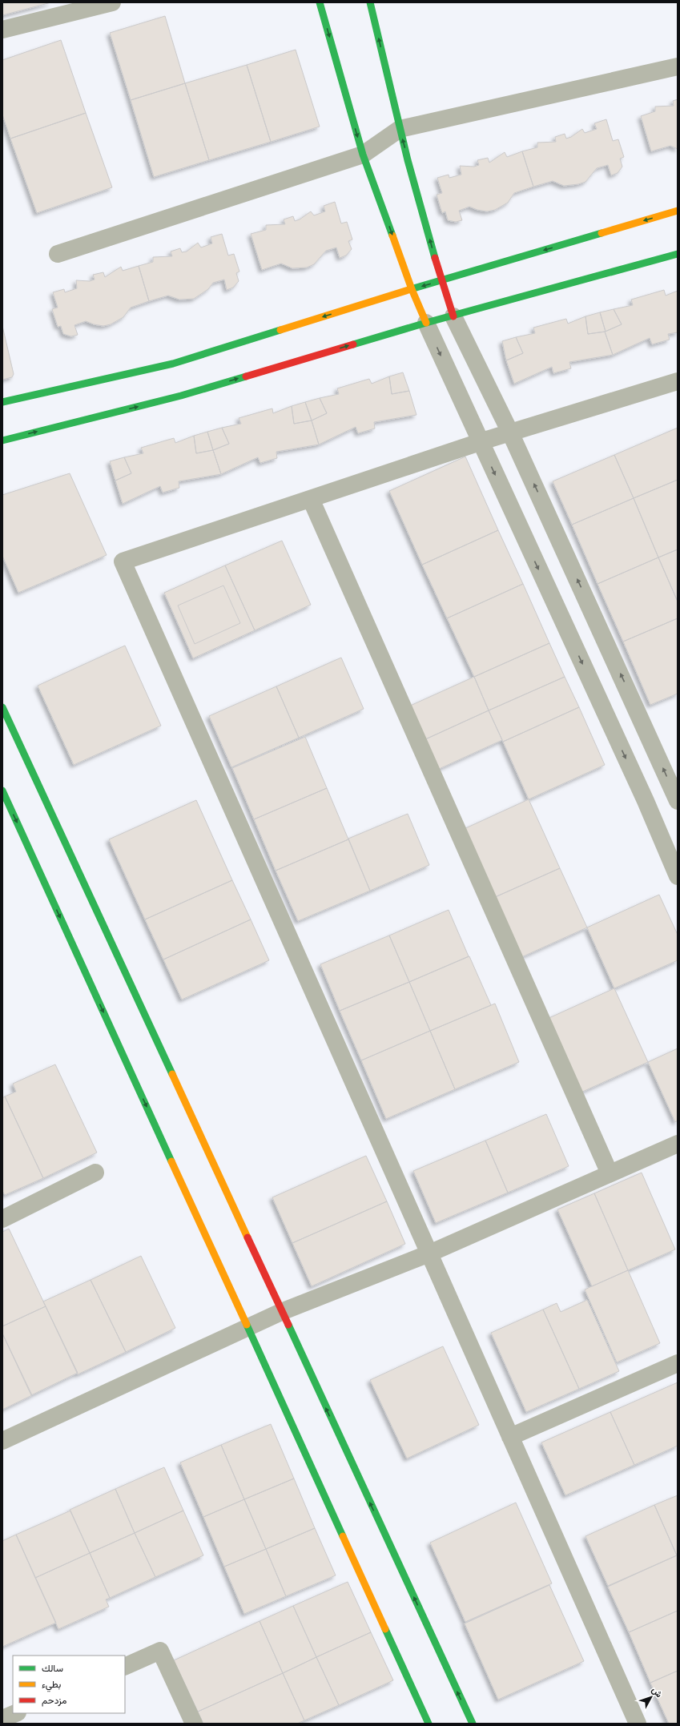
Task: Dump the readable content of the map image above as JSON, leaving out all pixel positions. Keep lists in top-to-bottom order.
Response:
{
  "legend": ["سالك", "بطيء", "مزدحم"],
  "north": "top right"
}
